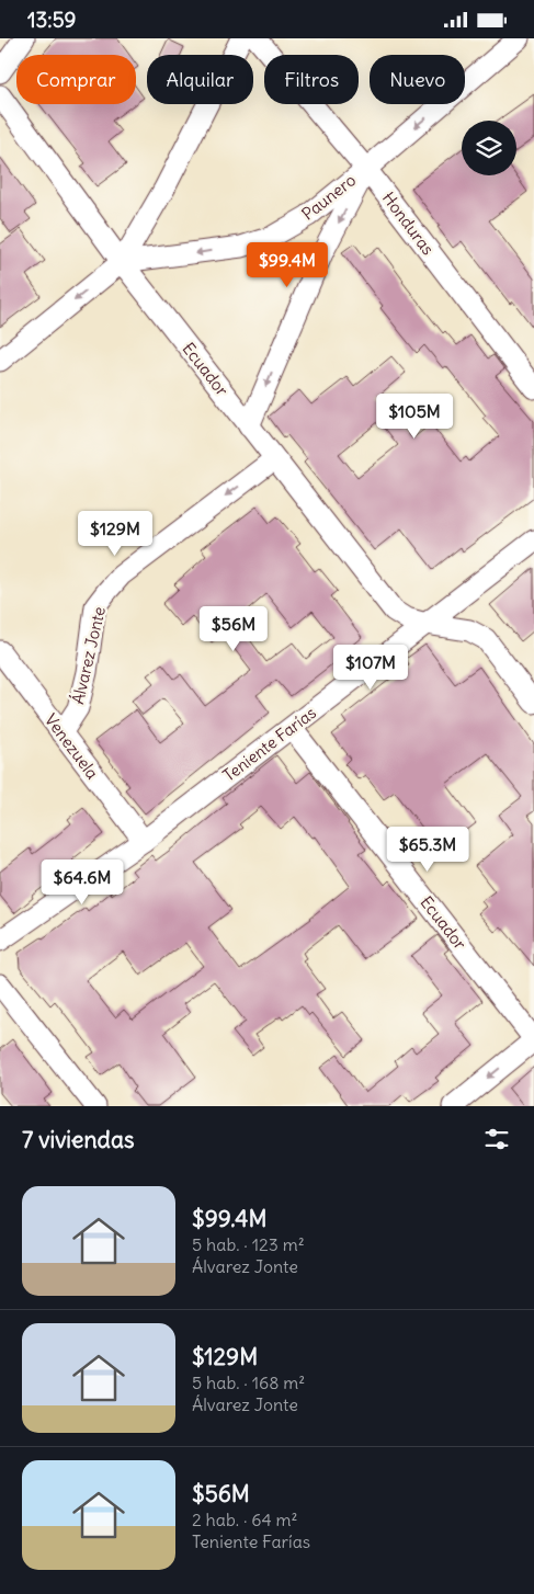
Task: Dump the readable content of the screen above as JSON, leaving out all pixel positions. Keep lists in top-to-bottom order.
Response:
{
  "streets": {
    "street": [
      "Paunero",
      "Honduras",
      "Ecuador",
      "Álvarez Jonte",
      "Teniente Farías",
      "Venezuela"
    ]
  },
  "crossings": [
    ["Paunero", "Honduras"],
    ["Paunero", "Ecuador"],
    ["Ecuador", "Álvarez Jonte"],
    ["Ecuador", "Teniente Farías"],
    ["Álvarez Jonte", "Venezuela"],
    ["Teniente Farías", "Venezuela"]
  ],
  "one_way": ["Paunero", "Álvarez Jonte"],
  "page": {
    "status": "13:59",
    "chip": [
      "Comprar",
      "Alquilar",
      "Filtros",
      "Nuevo"
    ],
    "price": [
      "$99.4M",
      "$105M",
      "$129M",
      "$56M",
      "$107M",
      "$65.3M",
      "$64.6M"
    ],
    "heading": "7 viviendas",
    "list": [
      {
        "name": "$99.4M",
        "note": "5 hab. · 123 m² · Álvarez Jonte"
      },
      {
        "name": "$129M",
        "note": "5 hab. · 168 m² · Álvarez Jonte"
      },
      {
        "name": "$56M",
        "note": "2 hab. · 64 m² · Teniente Farías"
      }
    ]
  }
}
